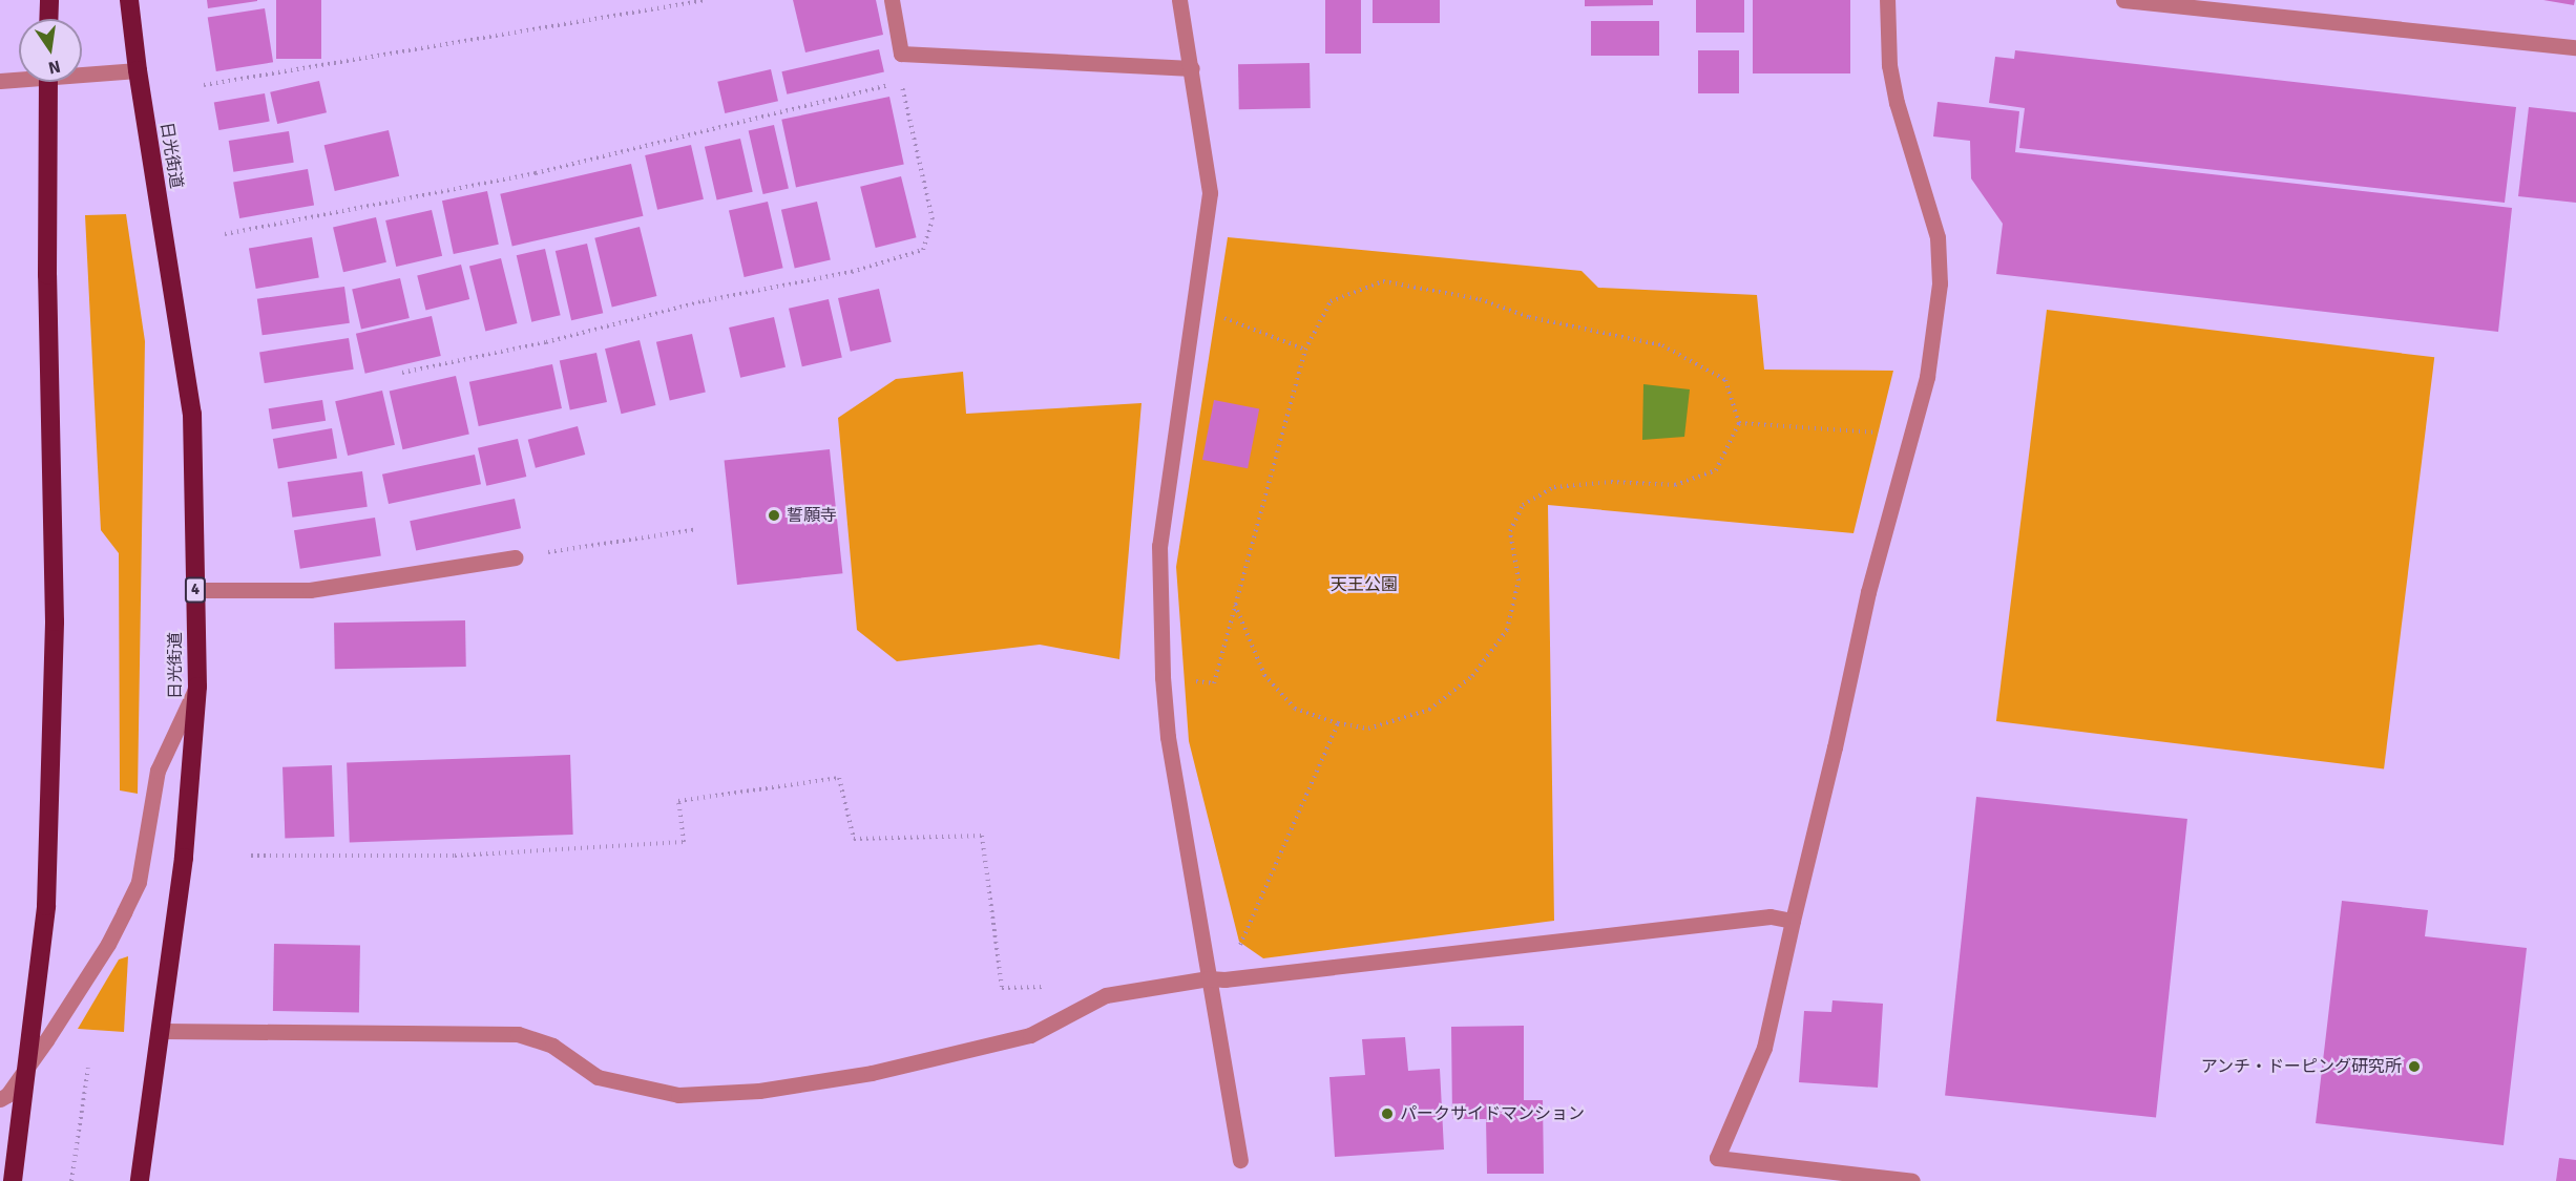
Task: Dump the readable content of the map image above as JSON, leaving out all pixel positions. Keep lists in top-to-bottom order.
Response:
{
  "streets": {
    "highway": ["日光街道", "4"]
  },
  "parks": ["天王公園"],
  "places": ["誓願寺", "アンチ・ドーピング研究所", "パークサイドマンション"],
  "north": "bottom"
}
